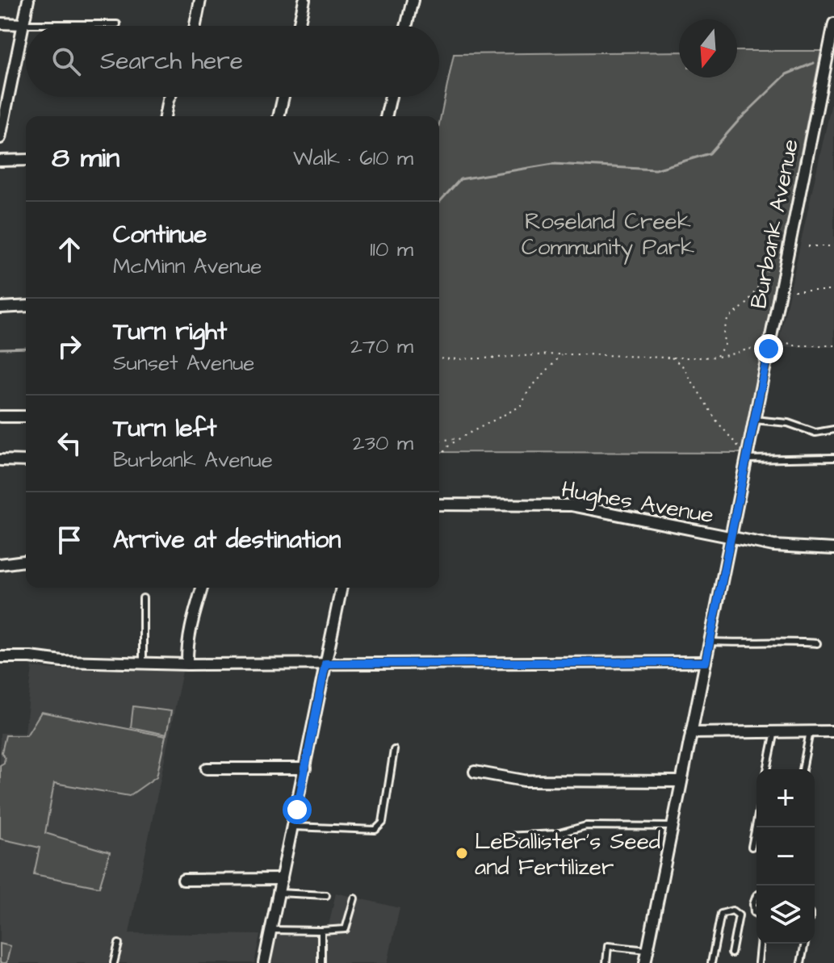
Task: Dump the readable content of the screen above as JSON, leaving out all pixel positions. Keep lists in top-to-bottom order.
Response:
{
  "streets": {
    "street": ["Burbank Avenue", "Hughes Avenue"]
  },
  "crossings": [
    ["Burbank Avenue", "Hughes Avenue"]
  ],
  "parks": ["Roseland Creek Community Park"],
  "places": ["LeBallister's Seed and Fertilizer"],
  "north": "bottom",
  "page": {
    "search": "Search here",
    "heading": ["8 min", "Walk · 610 m"],
    "list": [
      ["Continue", "McMinn Avenue", "110 m"],
      ["Turn right", "Sunset Avenue", "270 m"],
      ["Turn left", "Burbank Avenue", "230 m"],
      "Arrive at destination"
    ],
    "map_buttons": ["+", "−"]
  }
}
